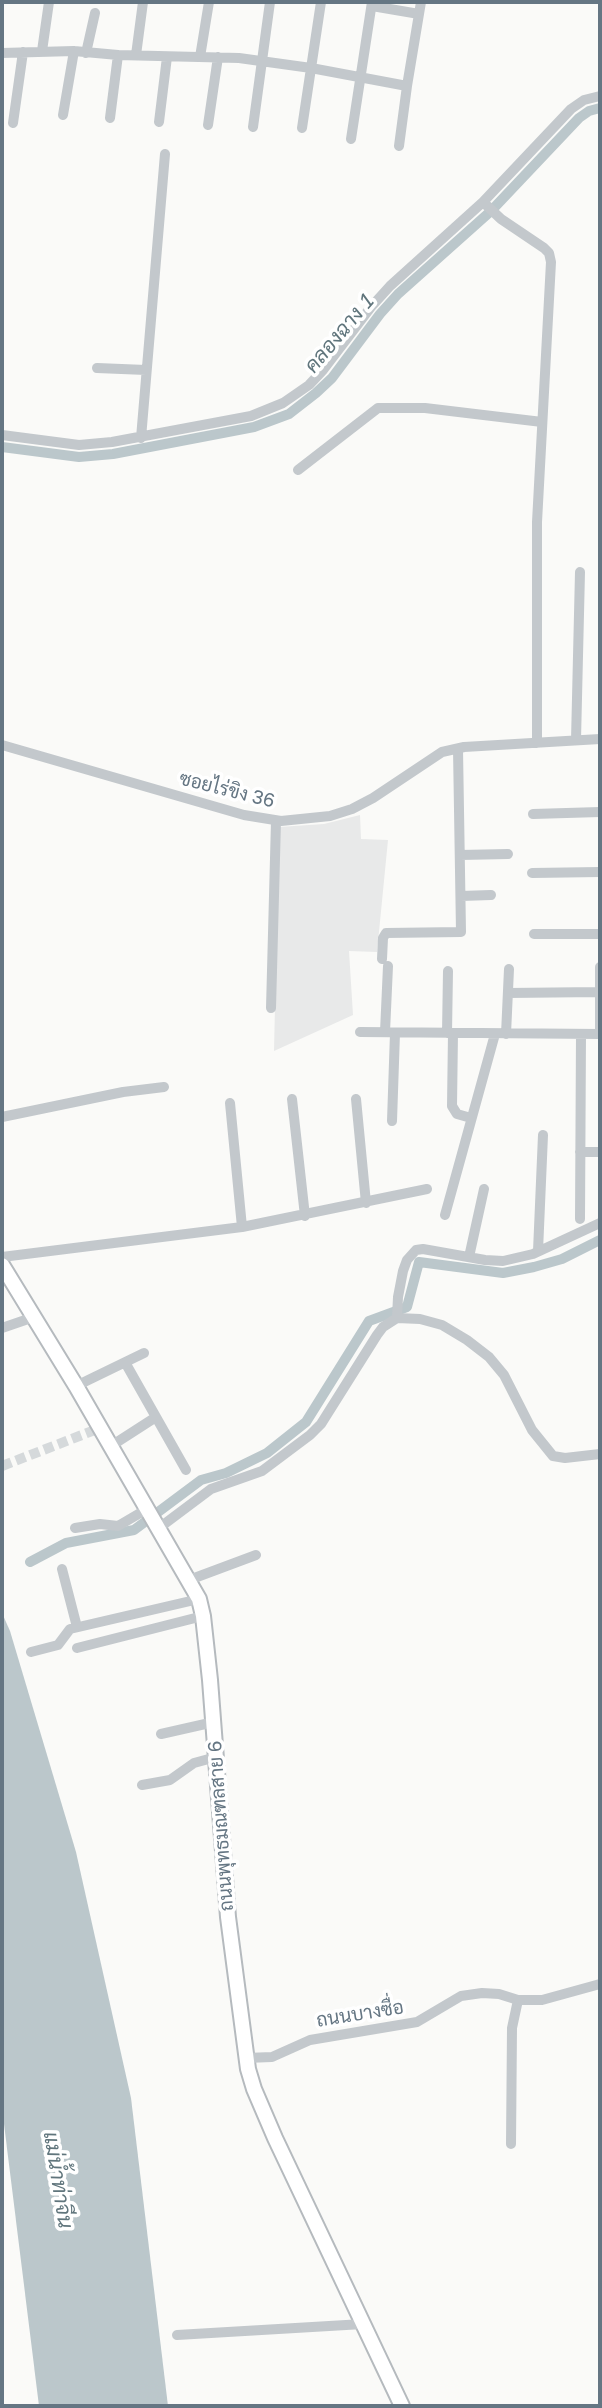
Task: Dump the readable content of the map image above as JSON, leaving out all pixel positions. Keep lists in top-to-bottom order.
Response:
{
  "streets": {
    "main road": ["ถนนพุทธมณฑลสาย 6"],
    "street": ["ซอยไร่ขิง 36", "ถนนบางซื่อ"]
  },
  "crossings": [
    ["ถนนพุทธมณฑลสาย 6", "ถนนบางซื่อ"]
  ],
  "water": ["คลองฉาง 1", "แม่น้ำท่าจีน"]
}
